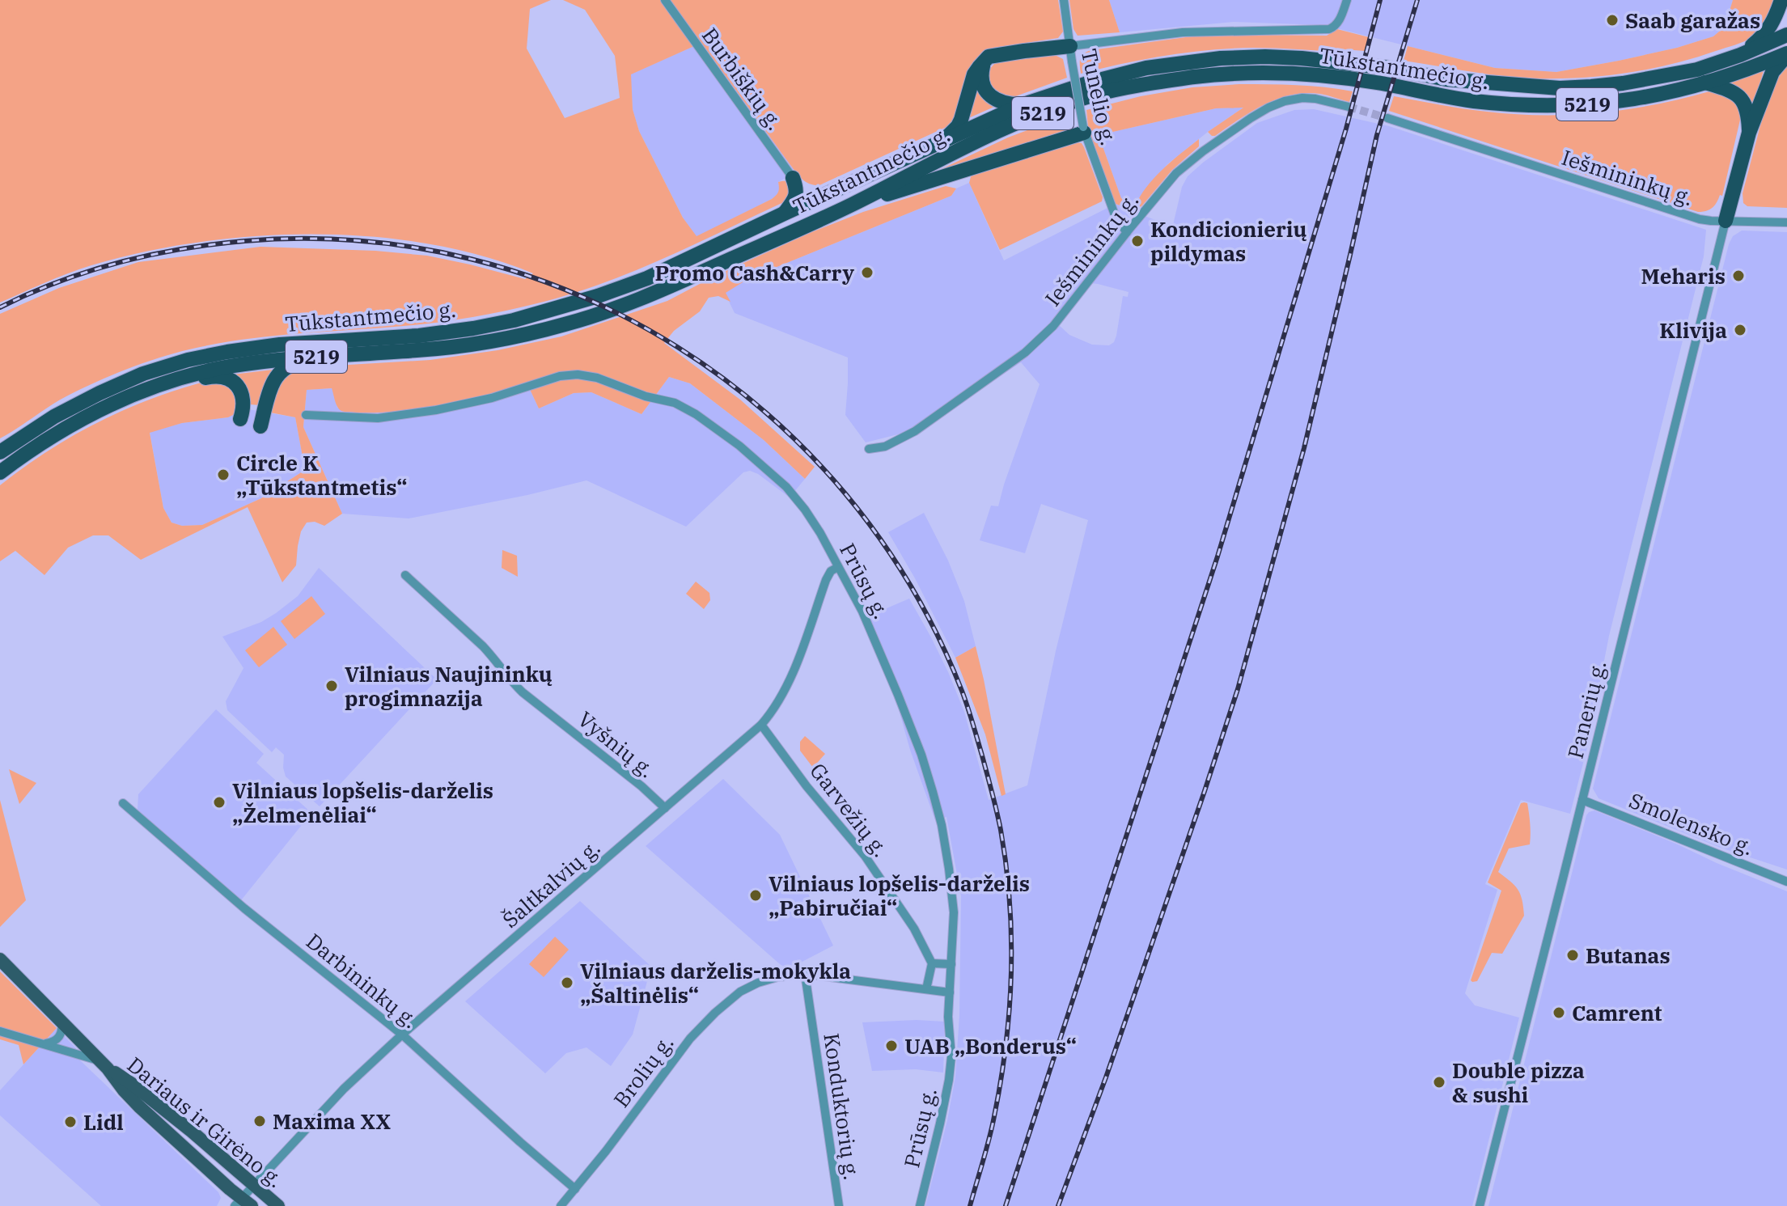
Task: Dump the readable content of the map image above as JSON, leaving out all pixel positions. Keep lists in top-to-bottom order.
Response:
{
  "streets": {
    "highway": ["Tūkstantmečio g.", "5219"],
    "main road": ["Dariaus ir Girėno g."],
    "street": [
      "Burbiškių g.",
      "Tunelio g.",
      "Iešmininkų g.",
      "Prūsų g.",
      "Panerių g.",
      "Vyšnių g.",
      "Garvežių g.",
      "Smolensko g.",
      "Šaltkalvių g.",
      "Darbininkų g.",
      "Brolių g.",
      "Konduktorių g."
    ]
  },
  "crossings": [
    ["Tunelio g.", "Iešmininkų g."],
    ["Iešmininkų g.", "Panerių g."],
    ["Prūsų g.", "Šaltkalvių g."],
    ["Prūsų g.", "Brolių g."],
    ["Panerių g.", "Smolensko g."],
    ["Vyšnių g.", "Šaltkalvių g."],
    ["Garvežių g.", "Šaltkalvių g."],
    ["Šaltkalvių g.", "Darbininkų g."],
    ["Šaltkalvių g.", "Dariaus ir Girėno g."],
    ["Darbininkų g.", "Brolių g."],
    ["Brolių g.", "Konduktorių g."]
  ],
  "places": [
    "Saab garažas",
    "Kondicionierių pildymas",
    "Promo Cash&Carry",
    "Meharis",
    "Klivija",
    "Circle K „Tūkstantmetis“",
    "Vilniaus Naujininkų progimnazija",
    "Vilniaus lopšelis-darželis „Želmenėliai“",
    "Vilniaus lopšelis-darželis „Pabiručiai“",
    "Butanas",
    "Vilniaus darželis-mokykla „Šaltinėlis“",
    "Camrent",
    "UAB „Bonderus“",
    "Double pizza & sushi",
    "Maxima XX",
    "Lidl"
  ]
}
